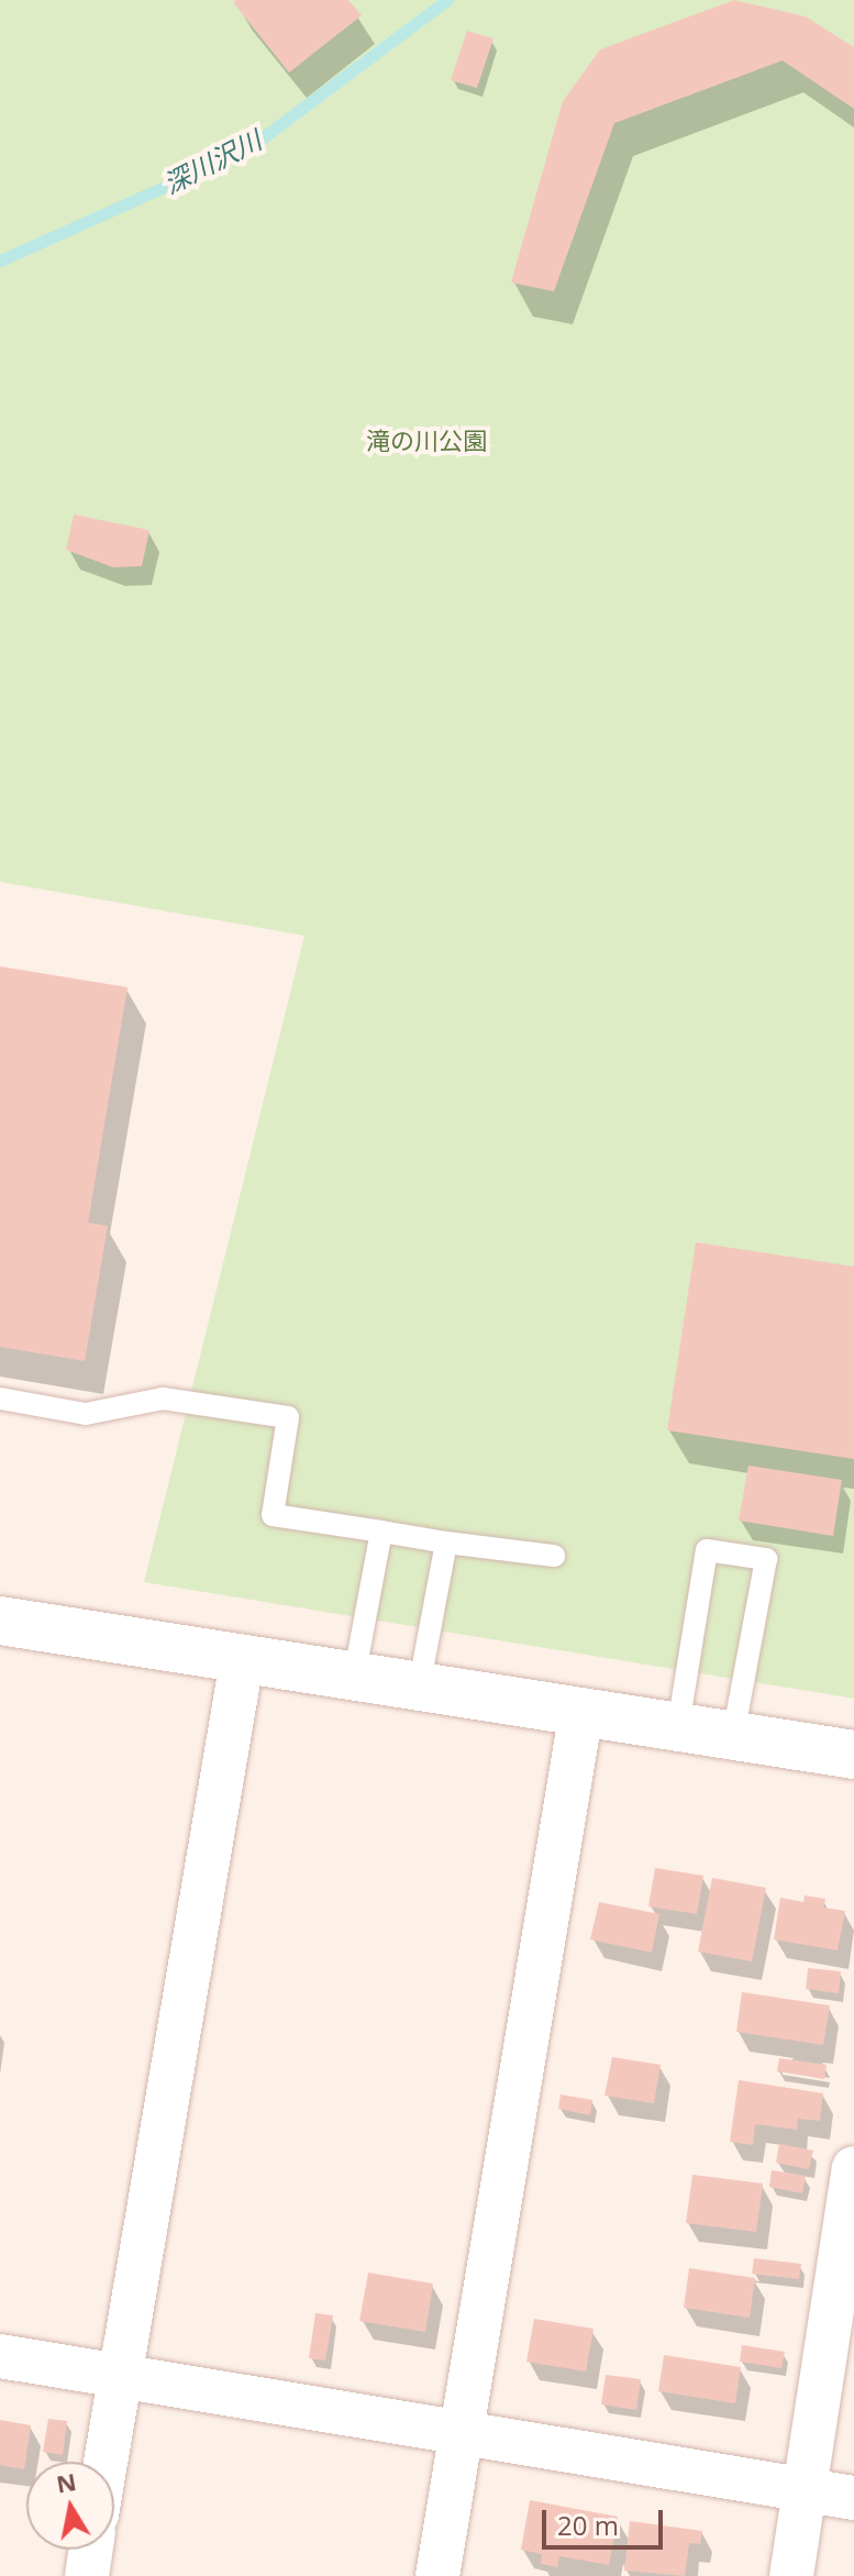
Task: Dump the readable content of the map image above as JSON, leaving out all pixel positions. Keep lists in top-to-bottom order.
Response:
{
  "water": ["深川沢川"],
  "parks": ["滝の川公園"],
  "scale_bar": "20 m",
  "north": "top"
}
